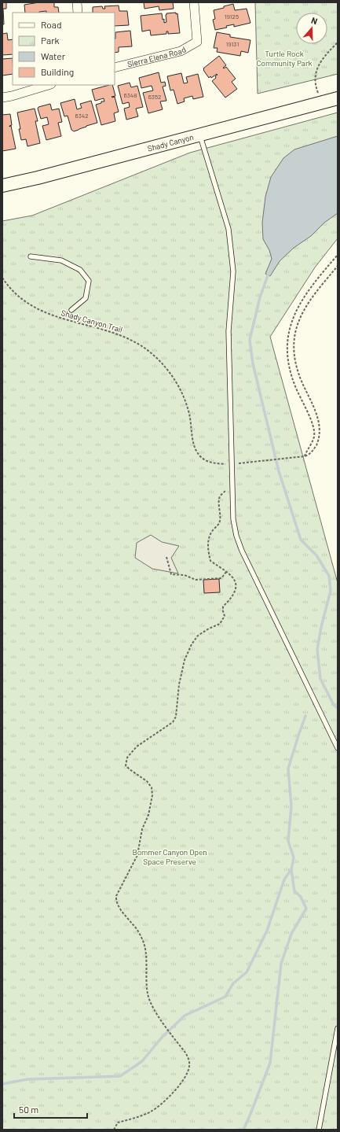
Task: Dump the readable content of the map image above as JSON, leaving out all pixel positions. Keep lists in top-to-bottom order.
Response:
{
  "streets": {
    "main road": ["Shady Canyon"],
    "street": ["Sierra Elena Road"],
    "path": ["Shady Canyon Trail"]
  },
  "parks": ["Turtle Rock Community Park", "Bommer Canyon Open Space Preserve"],
  "house_numbers": [
    "19125",
    "19131",
    "6348",
    "6352",
    "6342"
  ],
  "legend": [
    "Road",
    "Park",
    "Water",
    "Building"
  ],
  "scale_bar": "50 m",
  "north": "top"
}
